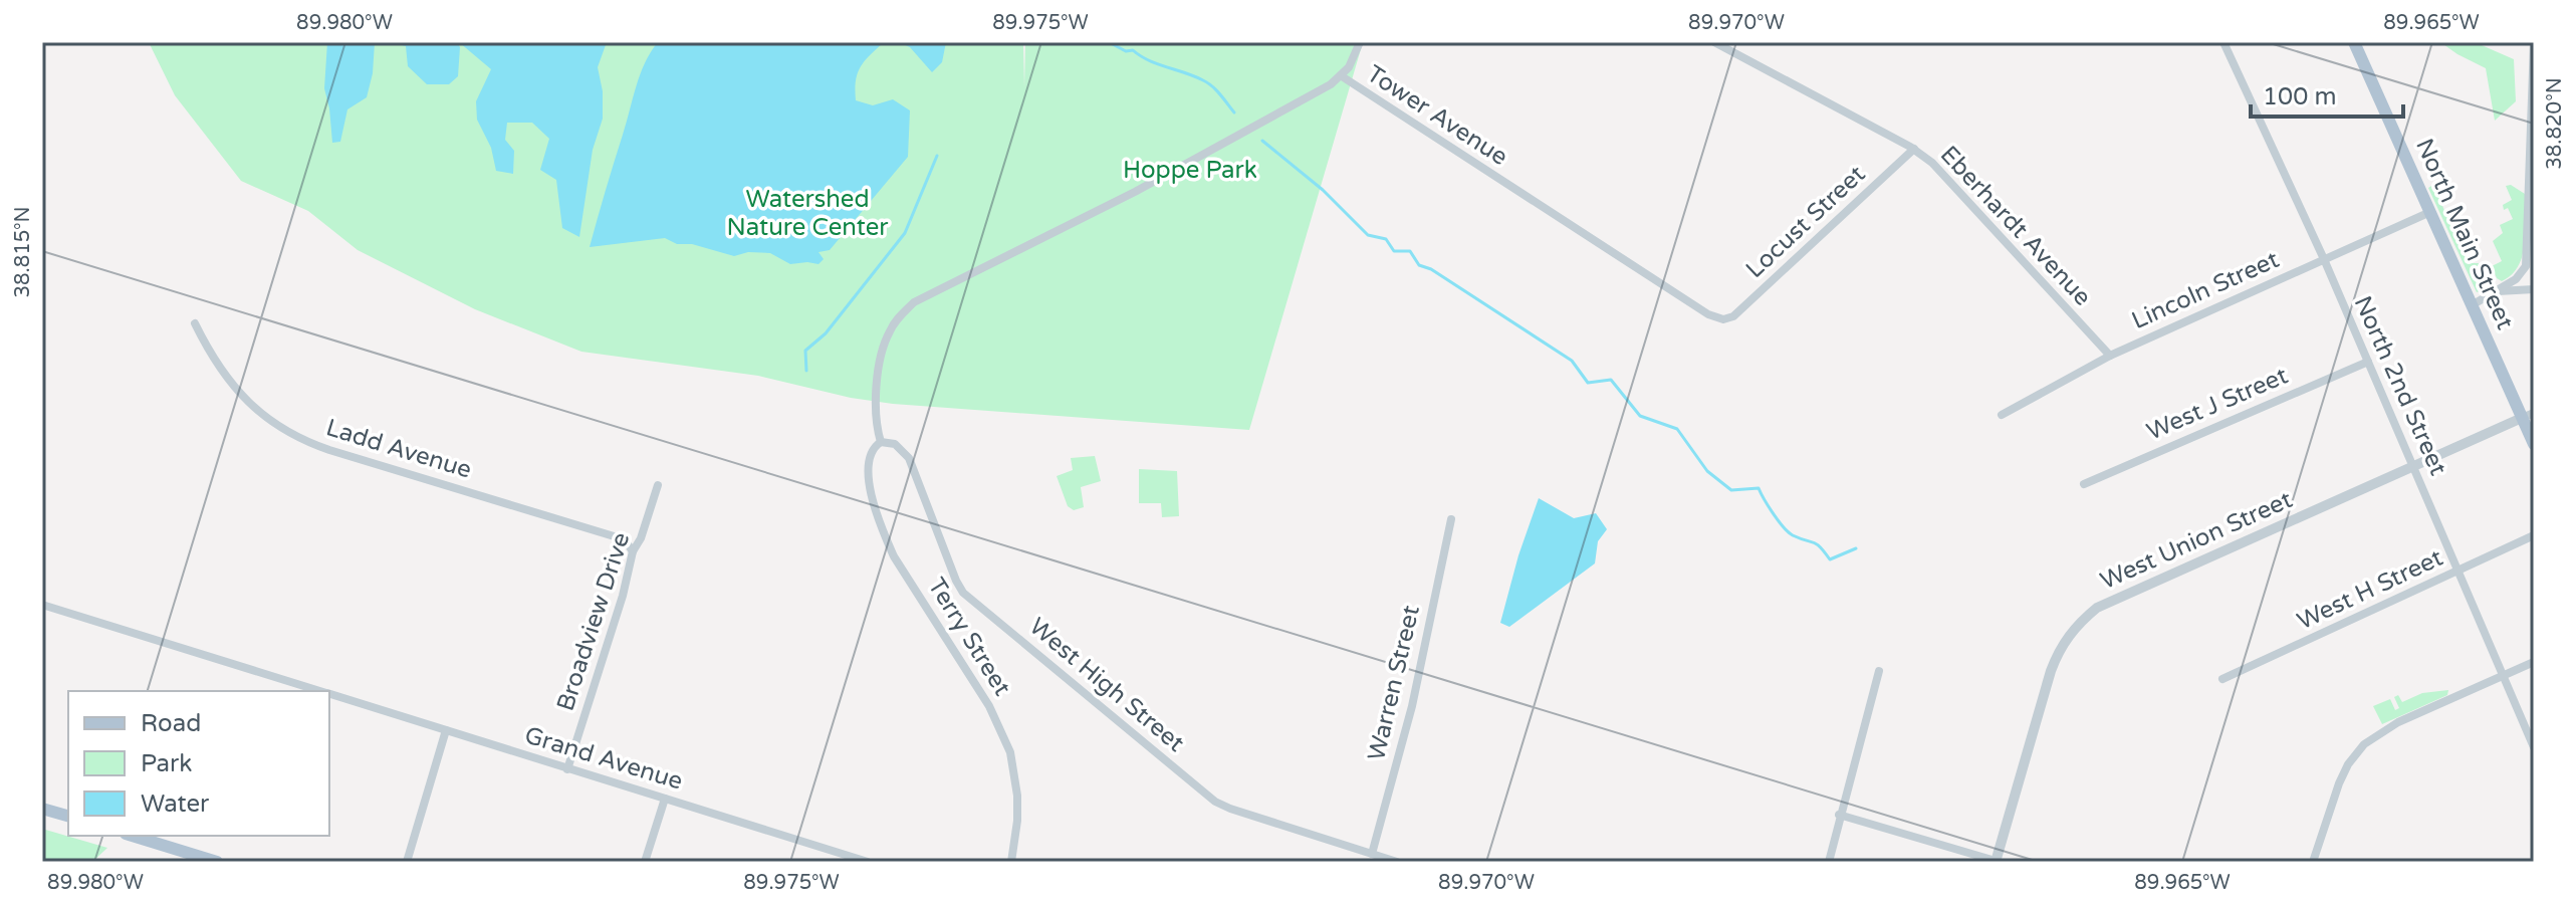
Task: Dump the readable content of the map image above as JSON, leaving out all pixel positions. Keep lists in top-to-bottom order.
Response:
{
  "streets": {
    "main road": ["North Main Street"],
    "street": [
      "Tower Avenue",
      "Locust Street",
      "Eberhardt Avenue",
      "Lincoln Street",
      "North 2nd Street",
      "West J Street",
      "Ladd Avenue",
      "West Union Street",
      "West H Street",
      "Broadview Drive",
      "Terry Street",
      "Warren Street",
      "West High Street",
      "Grand Avenue"
    ]
  },
  "crossings": [
    ["Tower Avenue", "Locust Street"],
    ["Tower Avenue", "Terry Street"],
    ["Tower Avenue", "West High Street"],
    ["Locust Street", "Eberhardt Avenue"],
    ["Eberhardt Avenue", "Lincoln Street"],
    ["North Main Street", "Lincoln Street"],
    ["North Main Street", "West Union Street"],
    ["Lincoln Street", "North 2nd Street"],
    ["North 2nd Street", "West J Street"],
    ["North 2nd Street", "West Union Street"],
    ["North 2nd Street", "West H Street"],
    ["Ladd Avenue", "Broadview Drive"],
    ["Broadview Drive", "Grand Avenue"],
    ["Terry Street", "West High Street"],
    ["Warren Street", "West High Street"]
  ],
  "parks": ["Hoppe Park", "Watershed Nature Center"],
  "legend": ["Road", "Park", "Water"],
  "scale_bar": "100 m",
  "coordinates": [
    "89.980°W",
    "89.975°W",
    "89.970°W",
    "89.965°W",
    "38.820°N",
    "38.815°N"
  ]
}
